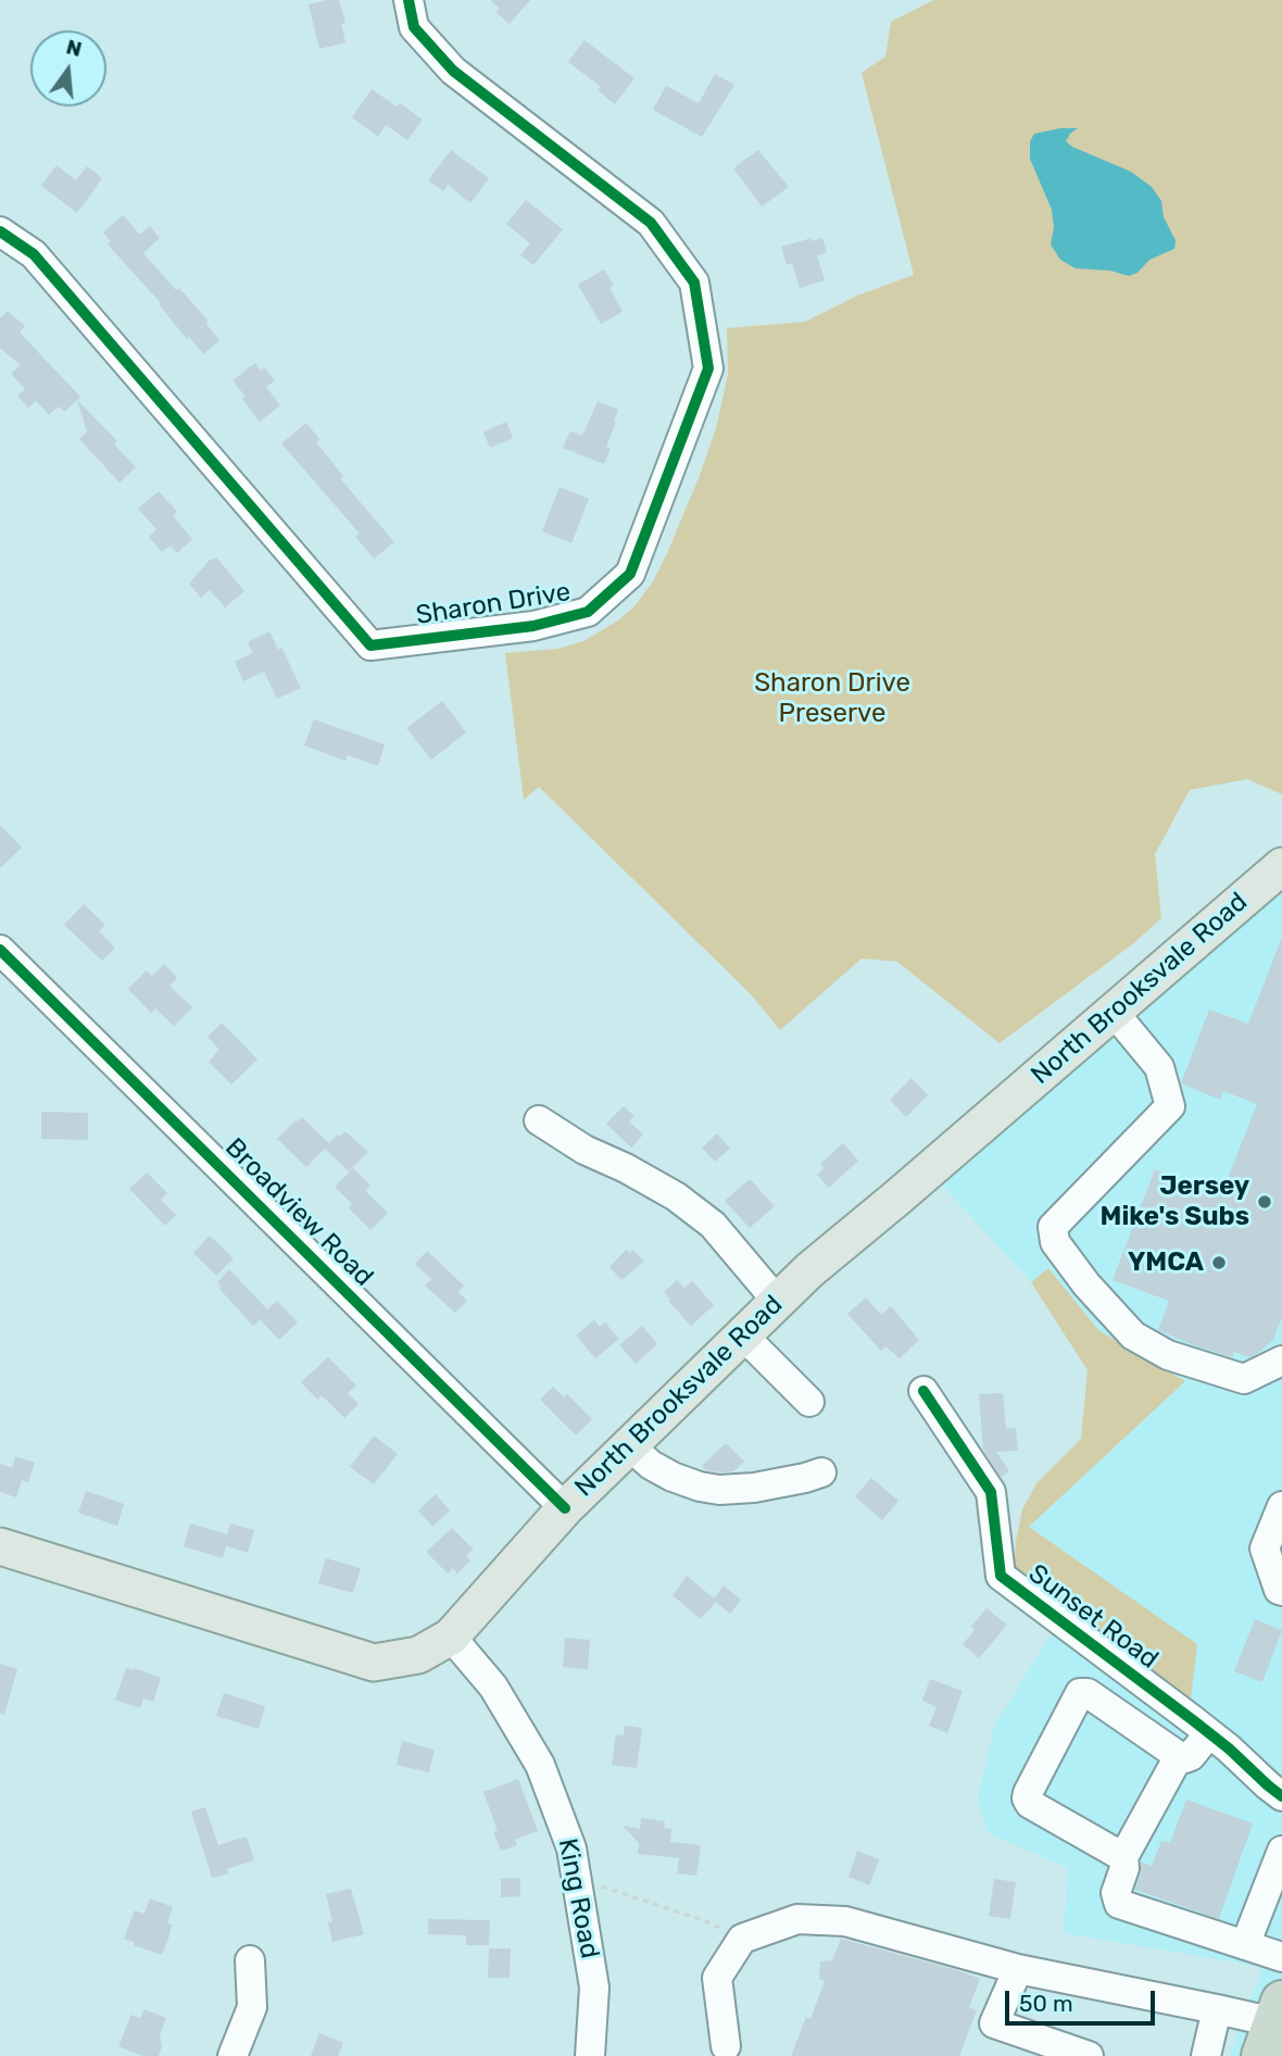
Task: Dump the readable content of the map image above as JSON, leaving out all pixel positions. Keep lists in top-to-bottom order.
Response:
{
  "streets": {
    "main road": ["North Brooksvale Road"],
    "street": [
      "Sharon Drive",
      "Broadview Road",
      "Sunset Road",
      "King Road"
    ]
  },
  "crossings": [
    ["North Brooksvale Road", "Broadview Road"],
    ["North Brooksvale Road", "King Road"]
  ],
  "parks": ["Sharon Drive Preserve"],
  "places": ["Jersey Mike's Subs", "YMCA"],
  "scale_bar": "50 m",
  "north": "top"
}
